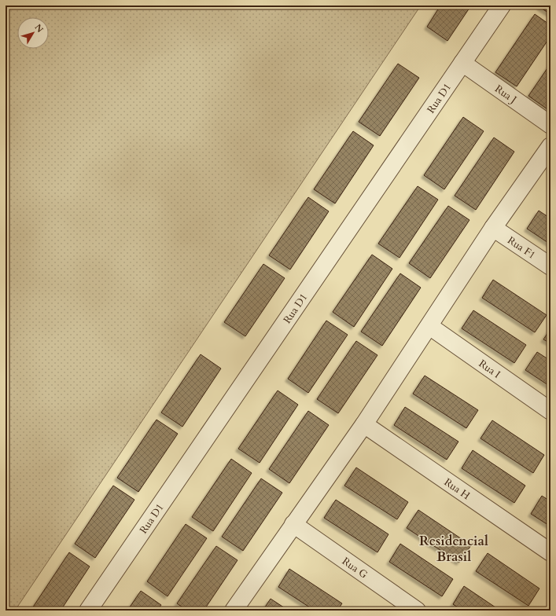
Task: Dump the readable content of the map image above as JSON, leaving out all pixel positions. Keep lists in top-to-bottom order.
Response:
{
  "streets": {
    "street": [
      "Rua J",
      "Rua D1",
      "Rua F1",
      "Rua I",
      "Rua H",
      "Rua G"
    ]
  },
  "crossings": [
    ["Rua J", "Rua D1"]
  ],
  "districts": ["Residencial Brasil"],
  "north": "top right"
}
